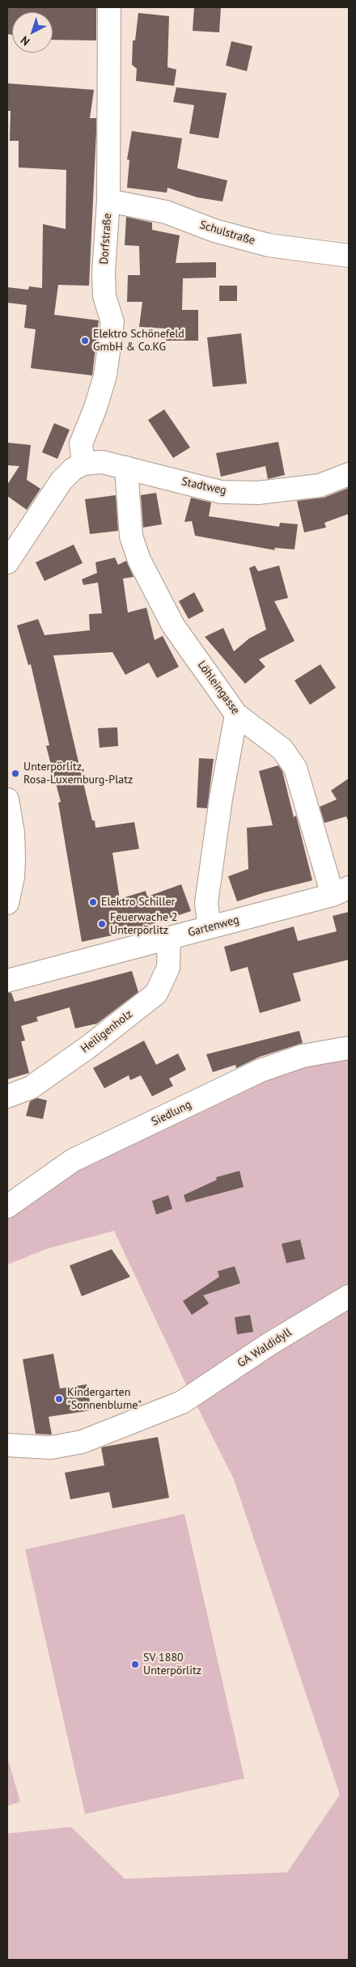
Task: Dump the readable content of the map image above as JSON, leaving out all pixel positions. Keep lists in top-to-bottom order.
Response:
{
  "streets": {
    "street": [
      "Schulstraße",
      "Dorfstraße",
      "Stadtweg",
      "Löhleingasse",
      "Gartenweg",
      "Heiligenholz",
      "Siedlung",
      "GA Waldidyll"
    ]
  },
  "crossings": [
    ["Schulstraße", "Dorfstraße"],
    ["Dorfstraße", "Stadtweg"],
    ["Stadtweg", "Löhleingasse"],
    ["Löhleingasse", "Gartenweg"],
    ["Gartenweg", "Heiligenholz"]
  ],
  "places": [
    "Elektro Schönefeld GmbH & Co.KG",
    "Unterpörlitz, Rosa-Luxemburg-Platz",
    "Elektro Schiller",
    "Feuerwache 2 Unterpörlitz",
    "Kindergarten \"Sonnenblume\"",
    "SV 1880 Unterpörlitz"
  ],
  "north": "bottom left"
}
